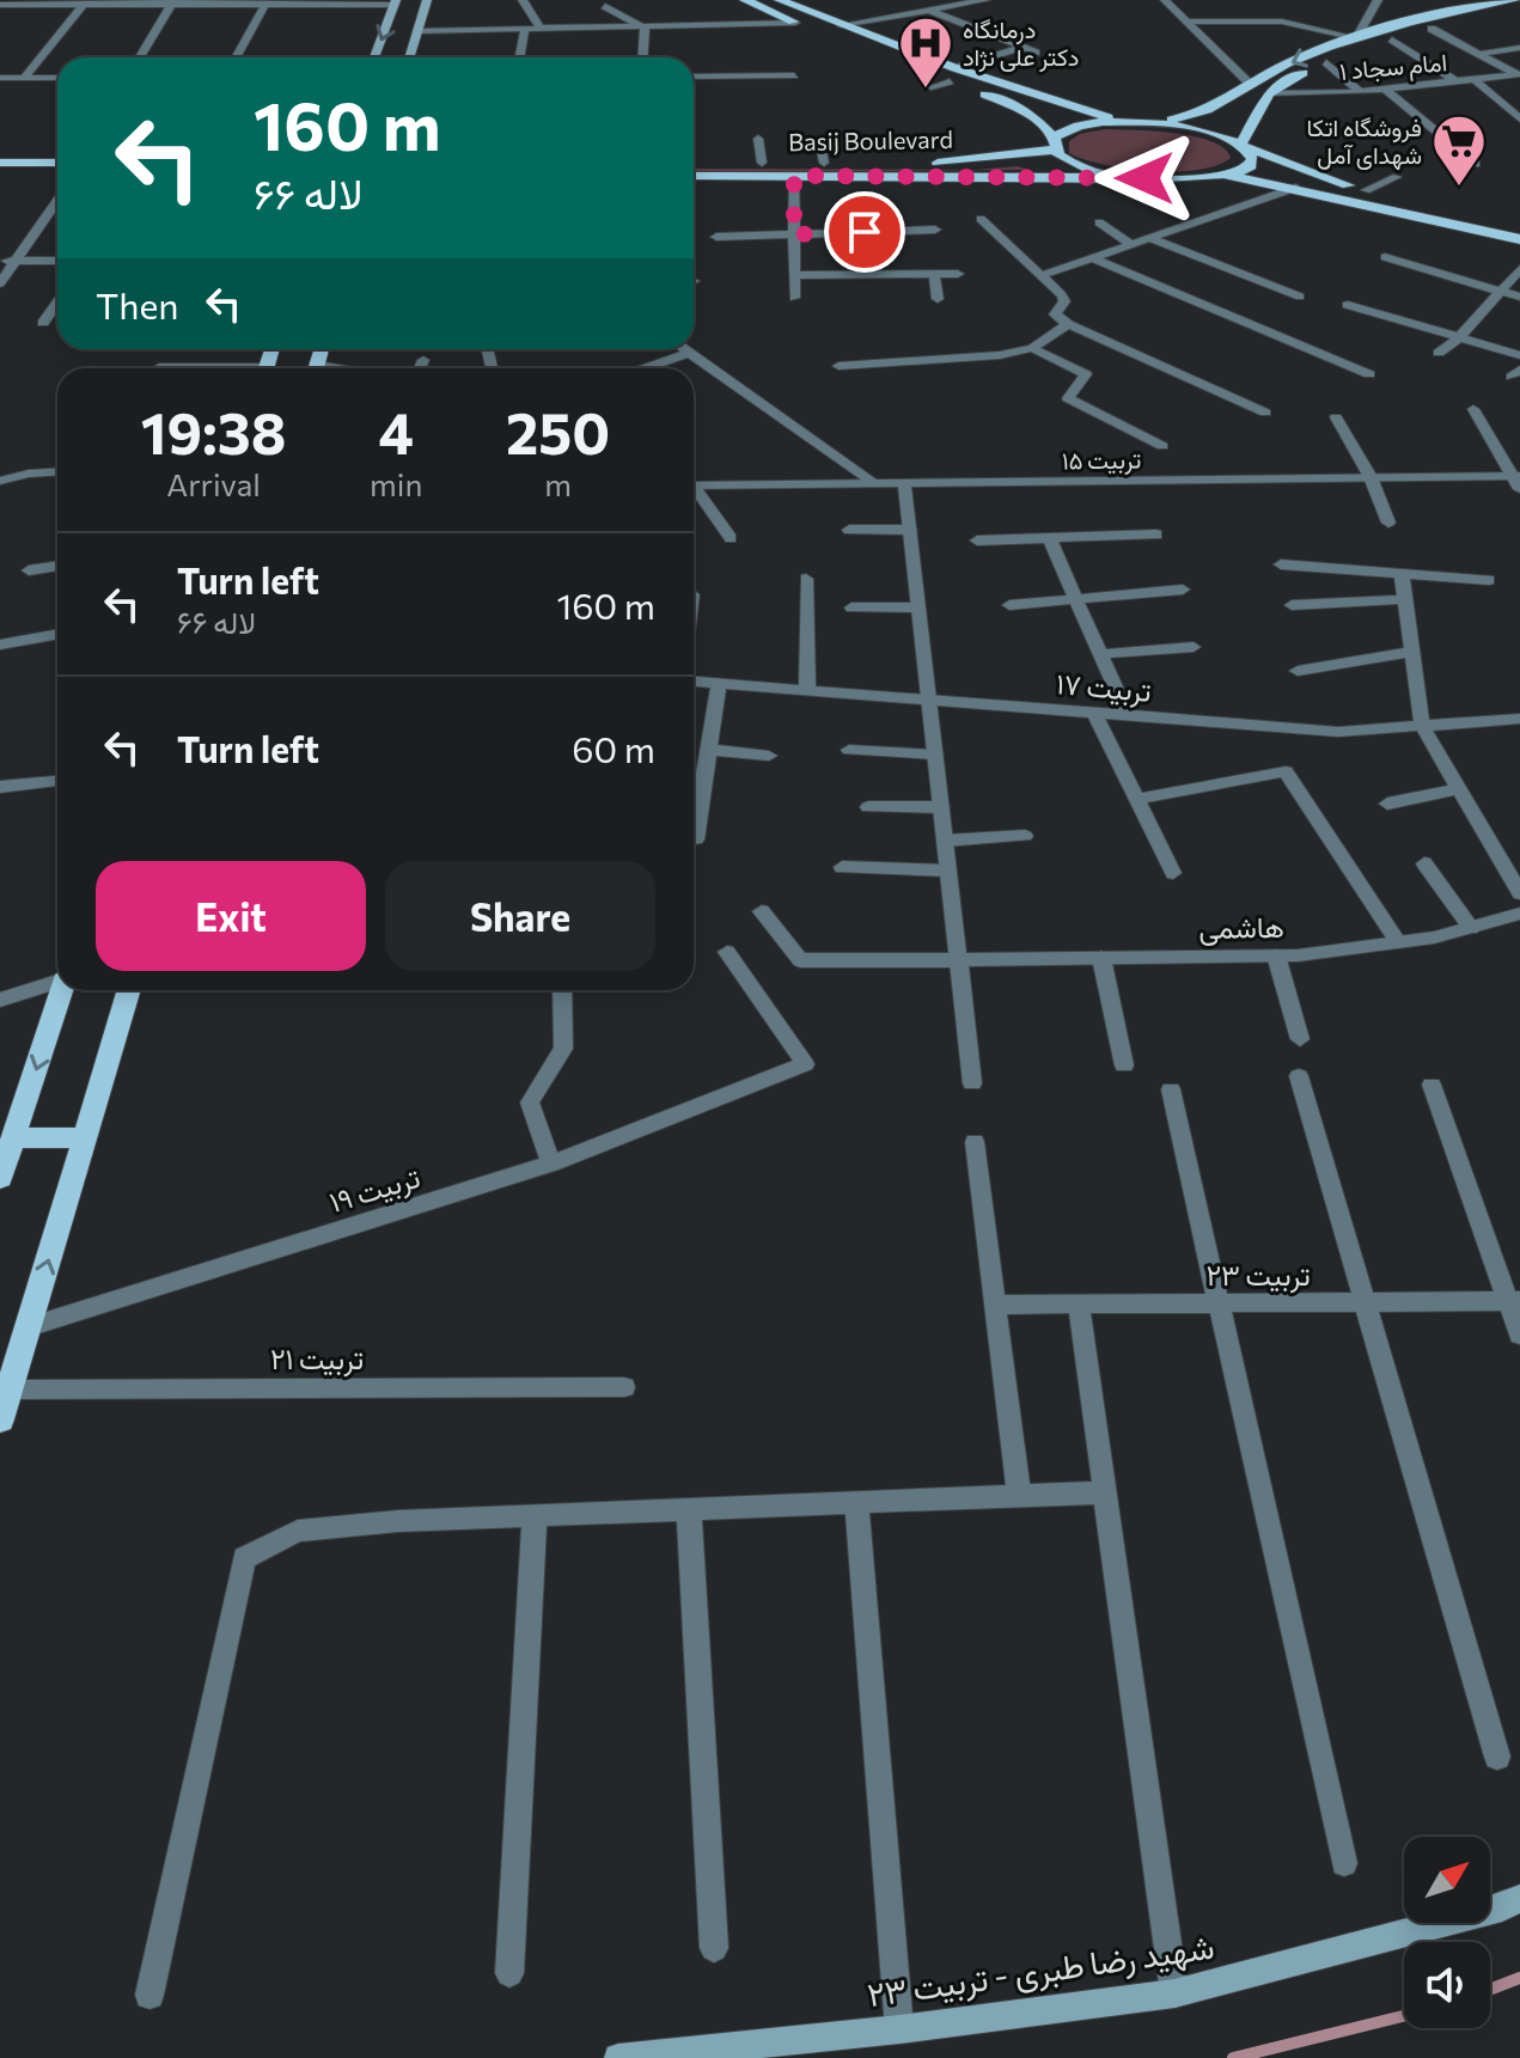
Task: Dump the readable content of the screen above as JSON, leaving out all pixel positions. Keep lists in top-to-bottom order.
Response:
{
  "streets": {
    "main road": ["Basij Boulevard", "شهید رضا طبری - تربیت ۲۳"],
    "street": [
      "امام سجاد ۱",
      "تربیت ۱۵",
      "تربیت ۱۷",
      "هاشمی",
      "تربیت ۱۹",
      "تربیت ۲۳",
      "تربیت ۲۱"
    ]
  },
  "places": {
    "hospital": ["درمانگاه دکتر علی نژاد"],
    "supermarket": ["فروشگاه اتکا شهدای آمل"]
  },
  "north": "top right",
  "page": {
    "turn": ["160 m", "لاله ۶۶"],
    "then": "Then",
    "eta": [
      "19:38",
      "Arrival",
      "4",
      "min",
      "250",
      "m"
    ],
    "list": [
      {
        "name": "Turn left",
        "note": "لاله ۶۶",
        "value": "160 m"
      },
      {
        "name": "Turn left",
        "value": "60 m"
      }
    ],
    "buttons": ["Exit", "Share"]
  }
}
